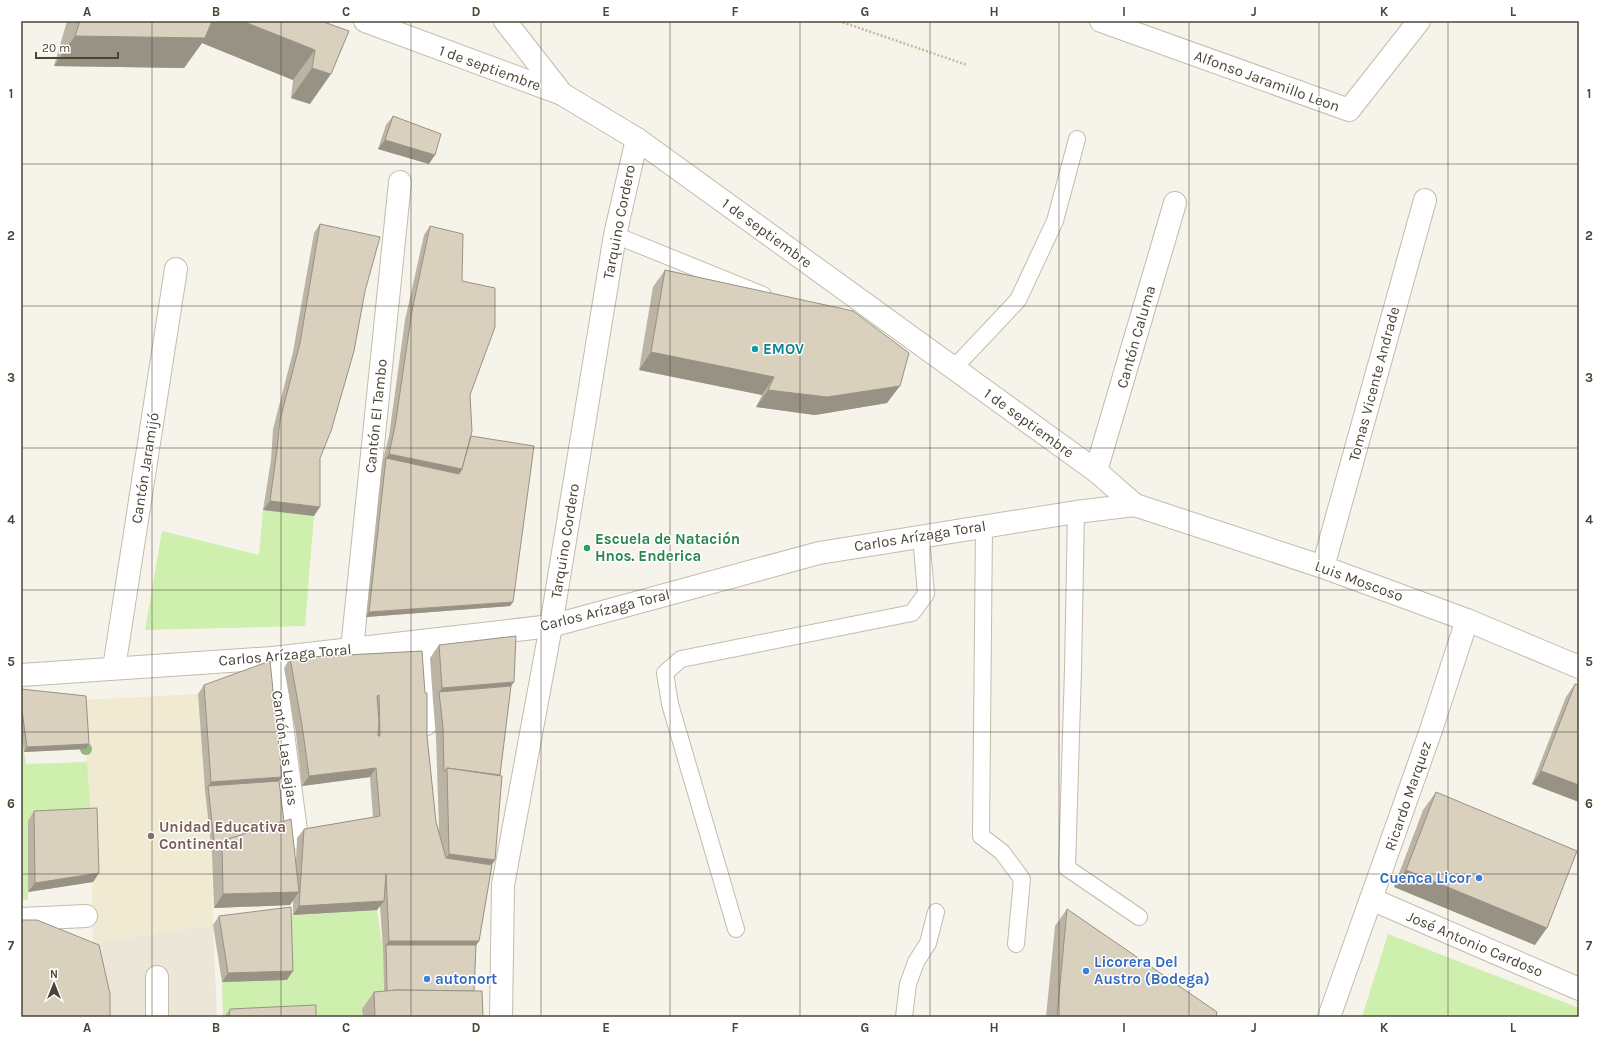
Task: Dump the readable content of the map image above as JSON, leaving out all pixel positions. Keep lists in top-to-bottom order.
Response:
{
  "streets": {
    "street": [
      "1 de septiembre",
      "Alfonso Jaramillo Leon",
      "Tarquino Cordero",
      "Cantón Caluma",
      "Tomas Vicente Andrade",
      "Cantón El Tambo",
      "Cantón Jaramijó",
      "Carlos Arízaga Toral",
      "Luis Moscoso",
      "Cantón Las Lajas",
      "Ricardo Marquez",
      "José Antonio Cardoso"
    ]
  },
  "crossings": [
    ["1 de septiembre", "Tarquino Cordero"],
    ["1 de septiembre", "Cantón Caluma"],
    ["1 de septiembre", "Carlos Arízaga Toral"],
    ["1 de septiembre", "Luis Moscoso"],
    ["Tarquino Cordero", "Carlos Arízaga Toral"],
    ["Tomas Vicente Andrade", "Luis Moscoso"],
    ["Cantón El Tambo", "Carlos Arízaga Toral"],
    ["Cantón Jaramijó", "Carlos Arízaga Toral"],
    ["Carlos Arízaga Toral", "Luis Moscoso"],
    ["Carlos Arízaga Toral", "Cantón Las Lajas"],
    ["Luis Moscoso", "Ricardo Marquez"],
    ["Ricardo Marquez", "José Antonio Cardoso"]
  ],
  "places": [
    "EMOV",
    "Escuela de Natación Hnos. Enderica",
    "Unidad Educativa Continental",
    "Cuenca Licor",
    "Licorera Del Austro (Bodega)",
    "autonort"
  ],
  "scale_bar": "20 m",
  "north": "top",
  "grid": {
    "columns": [
      "A",
      "B",
      "C",
      "D",
      "E",
      "F",
      "G",
      "H",
      "I",
      "J",
      "K",
      "L"
    ],
    "rows": [
      "1",
      "2",
      "3",
      "4",
      "5",
      "6",
      "7"
    ]
  }
}
